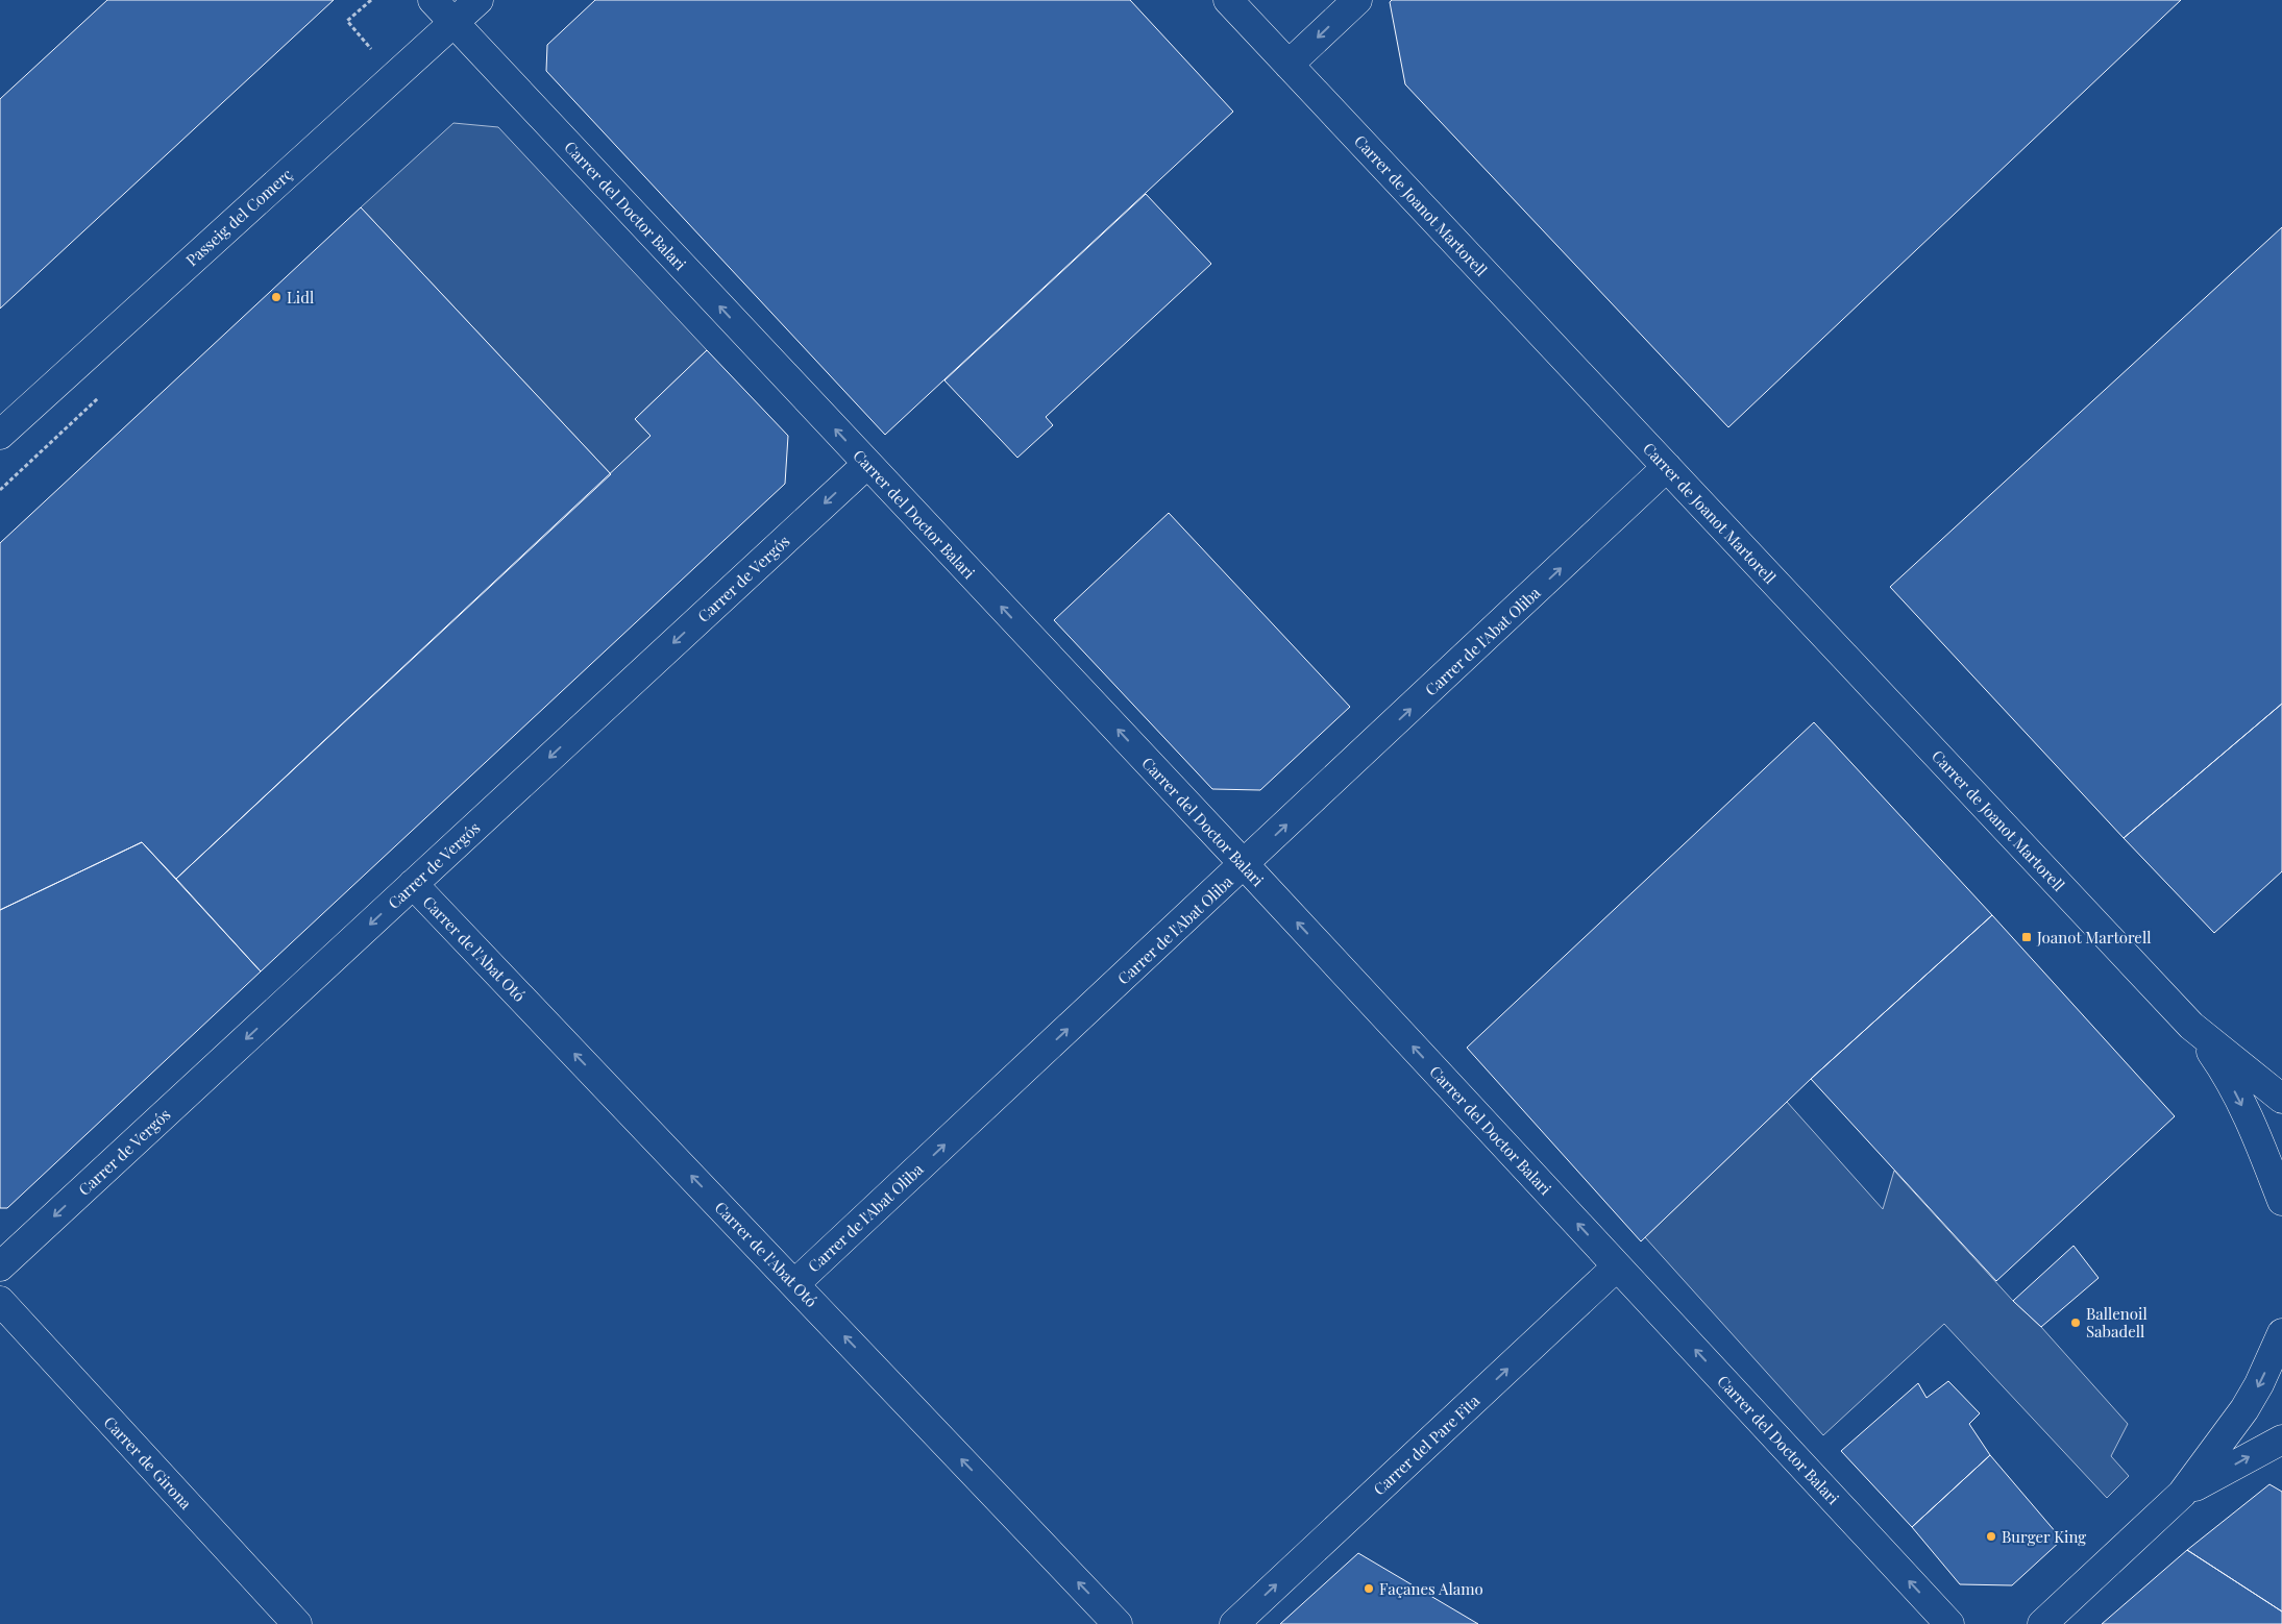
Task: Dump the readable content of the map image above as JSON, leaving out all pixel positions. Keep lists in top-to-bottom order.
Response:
{
  "streets": {
    "street": [
      "Carrer del Doctor Balari",
      "Carrer de Joanot Martorell",
      "Passeig del Comerç",
      "Carrer de Vergós",
      "Carrer de l'Abat Oliba",
      "Carrer de l'Abat Otó",
      "Carrer del Pare Fita",
      "Carrer de Girona"
    ]
  },
  "crossings": [
    ["Carrer del Doctor Balari", "Passeig del Comerç"],
    ["Carrer del Doctor Balari", "Carrer de Vergós"],
    ["Carrer del Doctor Balari", "Carrer de l'Abat Oliba"],
    ["Carrer del Doctor Balari", "Carrer del Pare Fita"],
    ["Carrer de Joanot Martorell", "Carrer de l'Abat Oliba"],
    ["Carrer de Vergós", "Carrer de l'Abat Otó"],
    ["Carrer de l'Abat Oliba", "Carrer de l'Abat Otó"]
  ],
  "one_way": [
    "Carrer del Doctor Balari",
    "Carrer de Vergós",
    "Carrer de l'Abat Oliba",
    "Carrer de l'Abat Otó",
    "Carrer del Pare Fita"
  ],
  "places": {
    "other": [
      "Lidl",
      "Ballenoil Sabadell",
      "Burger King",
      "Façanes Alamo"
    ],
    "transit": ["Joanot Martorell"]
  }
}
